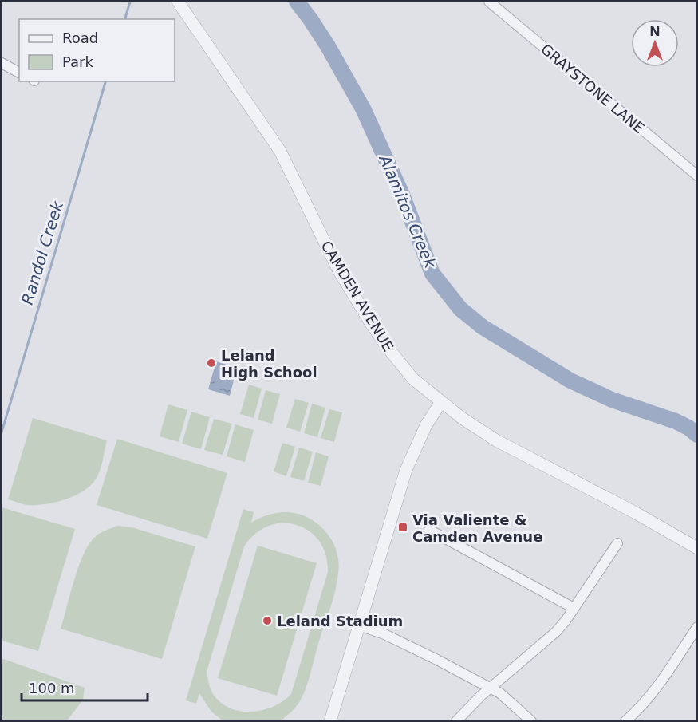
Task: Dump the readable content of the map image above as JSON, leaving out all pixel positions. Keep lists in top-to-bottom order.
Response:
{
  "streets": {
    "street": ["GRAYSTONE LANE", "CAMDEN AVENUE"]
  },
  "water": ["Alamitos Creek", "Randol Creek"],
  "places": {
    "other": ["Leland High School", "Leland Stadium"],
    "transit": ["Via Valiente & Camden Avenue"]
  },
  "legend": ["Road", "Park"],
  "scale_bar": "100 m",
  "north": "top"
}
